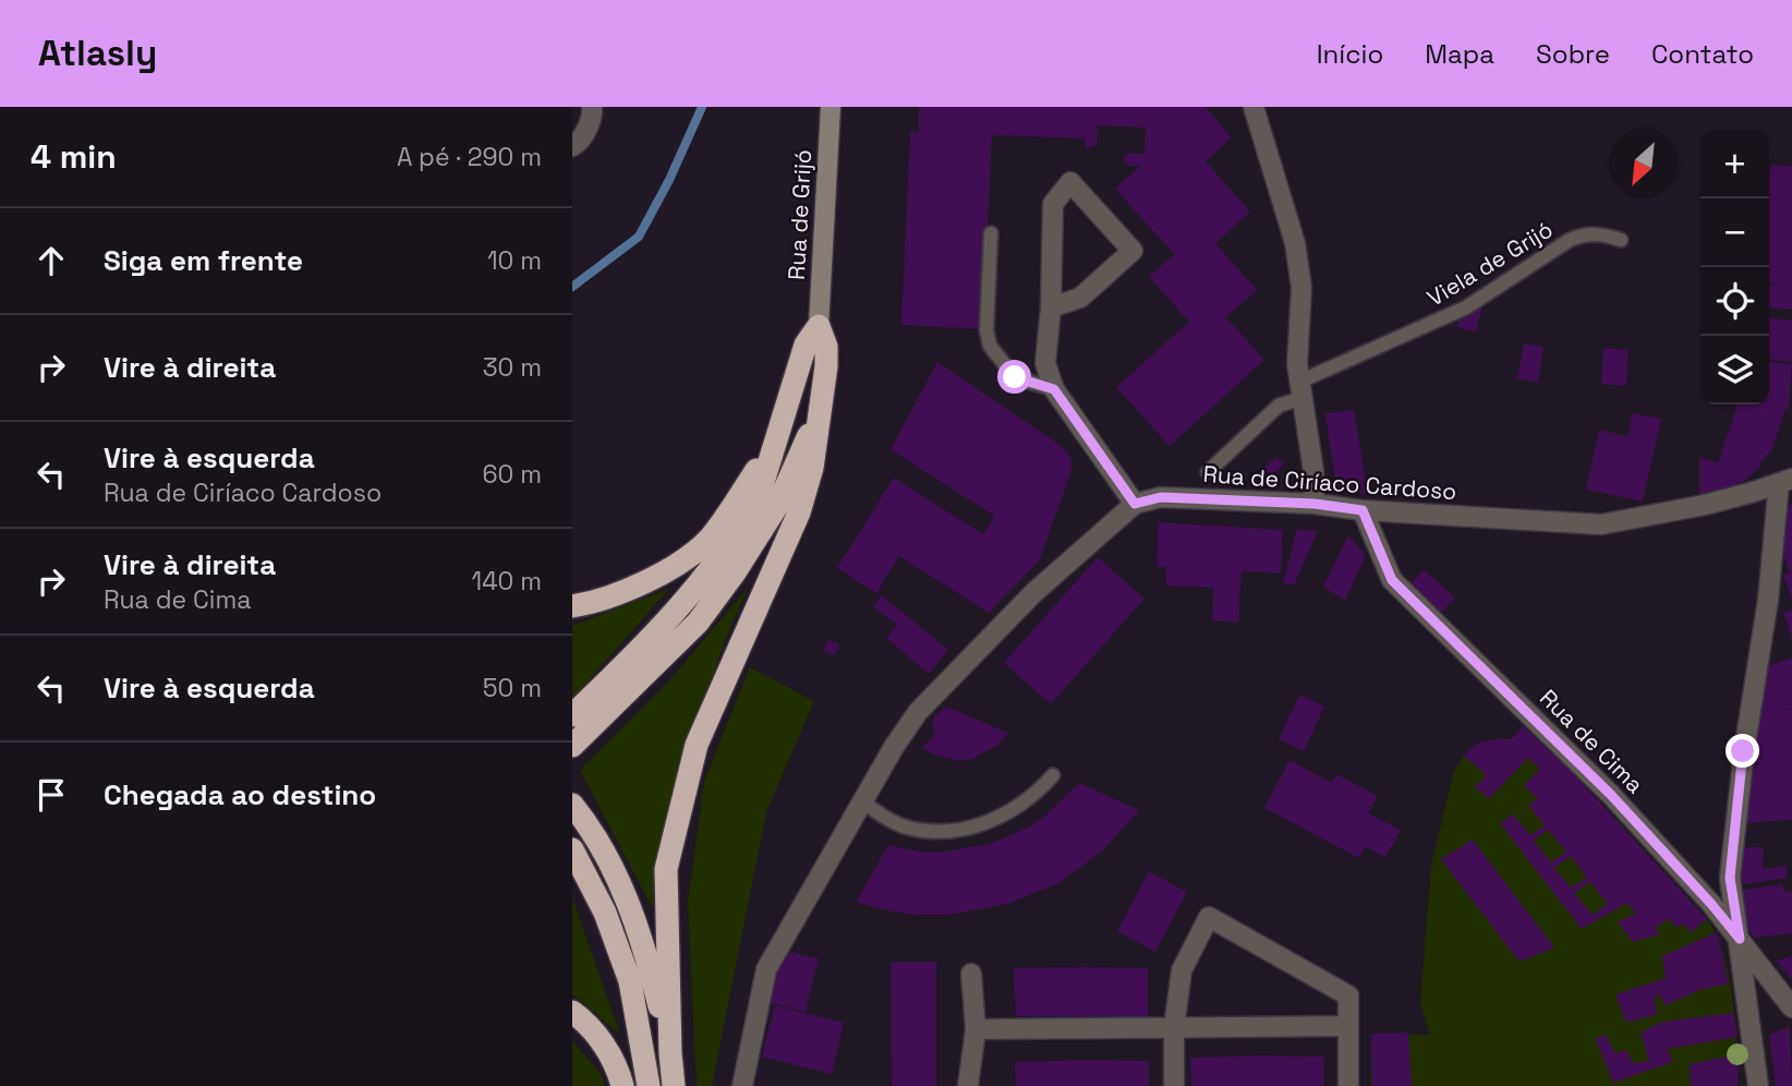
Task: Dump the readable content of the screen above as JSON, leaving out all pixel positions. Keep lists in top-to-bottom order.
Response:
{
  "streets": {
    "main road": ["Rua de Grijó"],
    "street": ["Rua de Ciríaco Cardoso", "Rua de Cima"],
    "lane": ["Viela de Grijó"]
  },
  "crossings": [
    ["Rua de Ciríaco Cardoso", "Rua de Cima"]
  ],
  "north": "bottom left",
  "page": {
    "header": "Atlasly",
    "nav": [
      "Início",
      "Mapa",
      "Sobre",
      "Contato"
    ],
    "heading": ["4 min", "A pé · 290 m"],
    "map_buttons": ["+", "−"],
    "list": [
      ["Siga em frente", "10 m"],
      ["Vire à direita", "30 m"],
      ["Vire à esquerda", "Rua de Ciríaco Cardoso", "60 m"],
      ["Vire à direita", "Rua de Cima", "140 m"],
      ["Vire à esquerda", "50 m"],
      "Chegada ao destino"
    ]
  }
}
